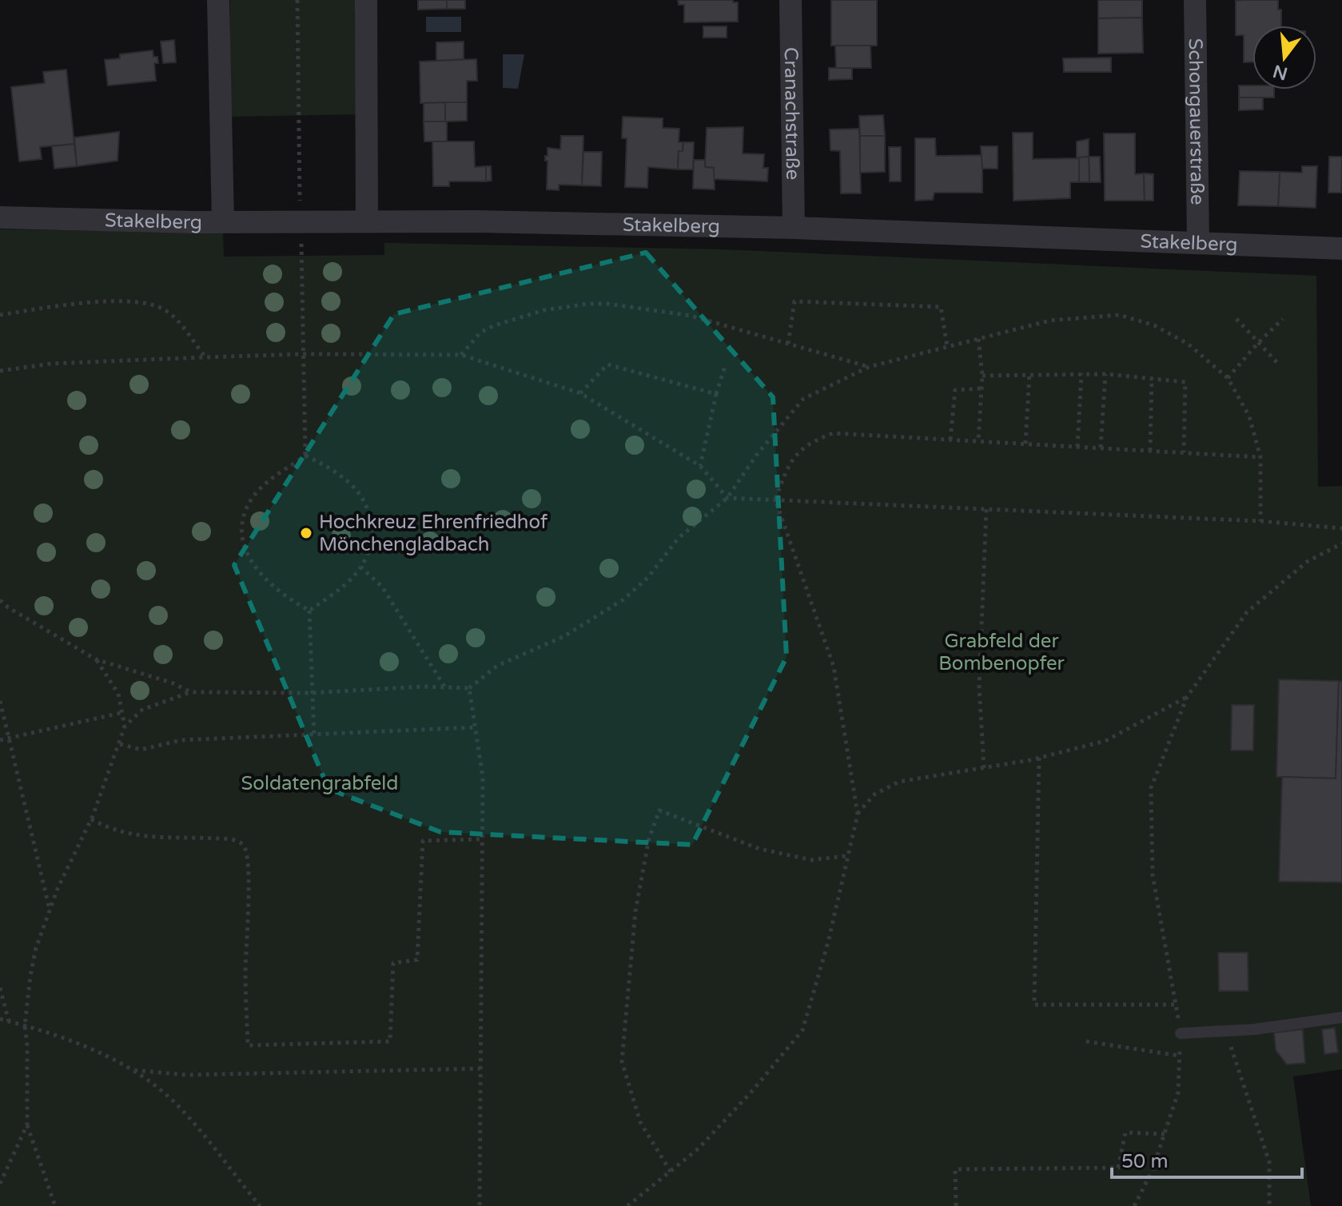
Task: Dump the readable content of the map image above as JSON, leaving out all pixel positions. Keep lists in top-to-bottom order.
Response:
{
  "streets": {
    "street": ["Cranachstraße", "Schongauerstraße", "Stakelberg"]
  },
  "crossings": [
    ["Cranachstraße", "Stakelberg"],
    ["Schongauerstraße", "Stakelberg"]
  ],
  "parks": ["Grabfeld der Bombenopfer", "Soldatengrabfeld"],
  "places": ["Hochkreuz Ehrenfriedhof Mönchengladbach"],
  "scale_bar": "50 m",
  "north": "bottom"
}
